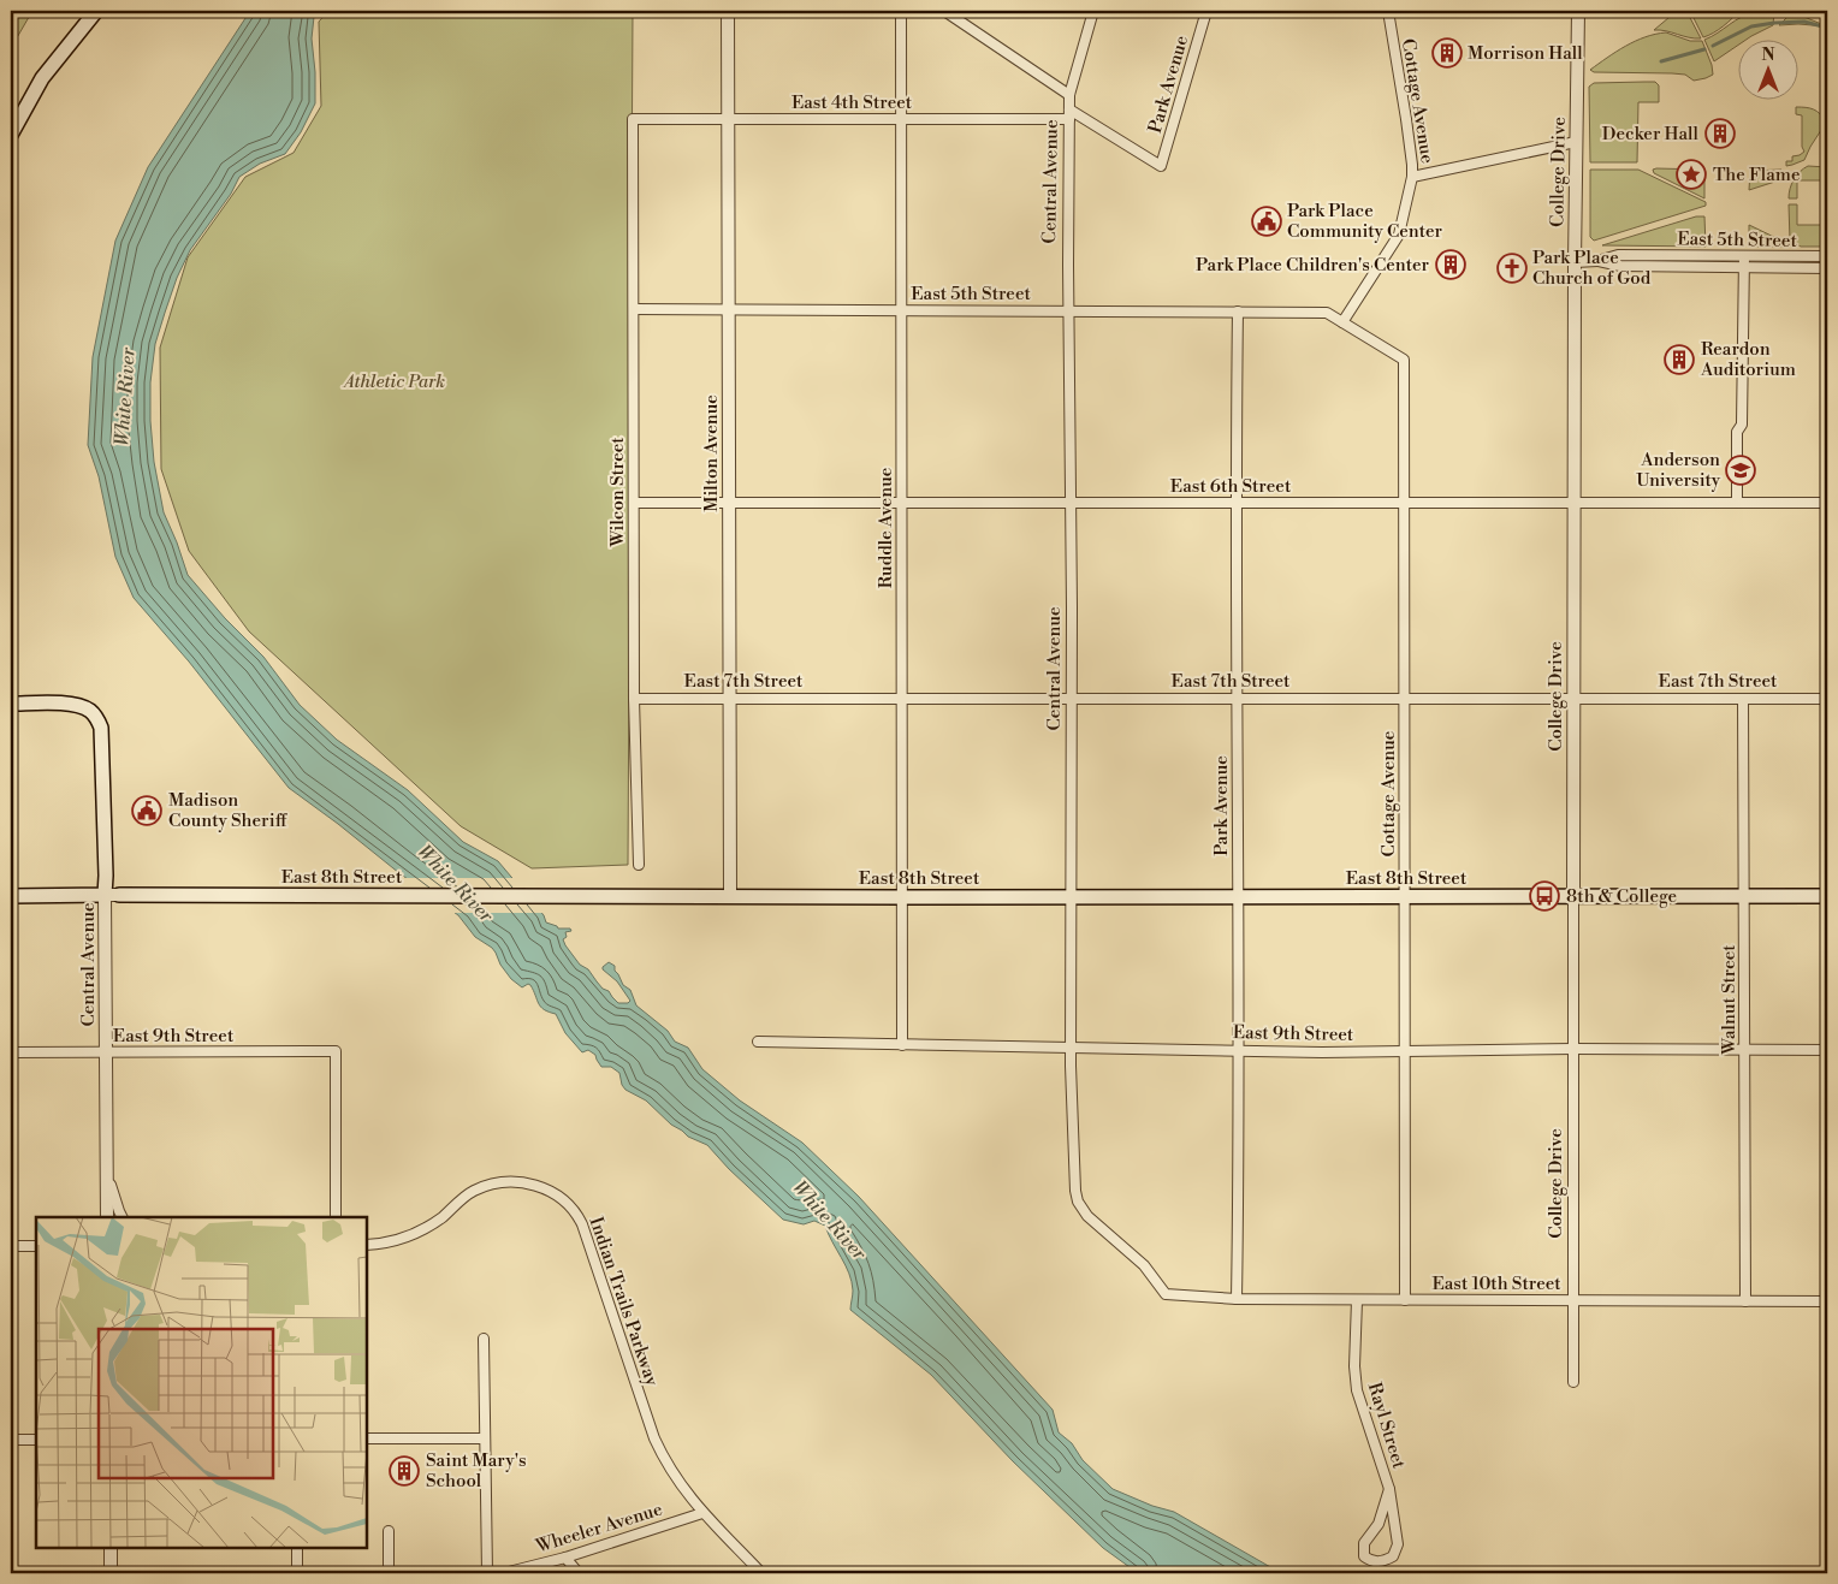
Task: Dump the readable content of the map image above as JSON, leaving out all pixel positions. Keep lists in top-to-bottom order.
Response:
{
  "streets": {
    "main road": ["Central Avenue", "East 8th Street"],
    "street": [
      "Park Avenue",
      "Cottage Avenue",
      "East 4th Street",
      "College Drive",
      "East 5th Street",
      "Milton Avenue",
      "East 6th Street",
      "Wilcon Street",
      "Ruddle Avenue",
      "East 7th Street",
      "Walnut Street",
      "East 9th Street",
      "East 10th Street",
      "Indian Trails Parkway",
      "Rayl Street",
      "Wheeler Avenue"
    ]
  },
  "crossings": [
    ["Park Avenue", "East 4th Street"],
    ["Park Avenue", "Central Avenue"],
    ["Park Avenue", "East 5th Street"],
    ["Park Avenue", "East 6th Street"],
    ["Park Avenue", "East 7th Street"],
    ["Park Avenue", "East 8th Street"],
    ["Park Avenue", "East 9th Street"],
    ["Park Avenue", "East 10th Street"],
    ["Cottage Avenue", "East 5th Street"],
    ["Cottage Avenue", "East 6th Street"],
    ["Cottage Avenue", "East 7th Street"],
    ["Cottage Avenue", "East 8th Street"],
    ["Cottage Avenue", "East 9th Street"],
    ["Cottage Avenue", "East 10th Street"],
    ["East 4th Street", "Central Avenue"],
    ["East 4th Street", "Milton Avenue"],
    ["East 4th Street", "Wilcon Street"],
    ["East 4th Street", "Ruddle Avenue"],
    ["College Drive", "East 5th Street"],
    ["College Drive", "East 6th Street"],
    ["College Drive", "East 7th Street"],
    ["College Drive", "East 8th Street"],
    ["College Drive", "East 9th Street"],
    ["College Drive", "East 10th Street"],
    ["Central Avenue", "East 5th Street"],
    ["Central Avenue", "East 6th Street"],
    ["Central Avenue", "East 7th Street"],
    ["Central Avenue", "East 8th Street"],
    ["Central Avenue", "East 9th Street"],
    ["Central Avenue", "East 10th Street"],
    ["East 5th Street", "Milton Avenue"],
    ["East 5th Street", "Wilcon Street"],
    ["East 5th Street", "Ruddle Avenue"],
    ["Milton Avenue", "East 6th Street"],
    ["Milton Avenue", "East 7th Street"],
    ["Milton Avenue", "East 8th Street"],
    ["East 6th Street", "Wilcon Street"],
    ["East 6th Street", "Ruddle Avenue"],
    ["Wilcon Street", "East 7th Street"],
    ["Ruddle Avenue", "East 7th Street"],
    ["Ruddle Avenue", "East 8th Street"],
    ["Ruddle Avenue", "East 9th Street"],
    ["East 7th Street", "Walnut Street"],
    ["East 8th Street", "Walnut Street"],
    ["Walnut Street", "East 9th Street"],
    ["Walnut Street", "East 10th Street"],
    ["East 10th Street", "Rayl Street"],
    ["Indian Trails Parkway", "Wheeler Avenue"]
  ],
  "water": ["White River"],
  "parks": ["Athletic Park"],
  "places": {
    "building": [
      "Morrison Hall",
      "Decker Hall",
      "Park Place Children's Center",
      "Reardon Auditorium",
      "Saint Mary's School"
    ],
    "place": ["The Flame"],
    "public building": ["Park Place Community Center", "Madison County Sheriff"],
    "church": ["Park Place Church of God"],
    "school or university": ["Anderson University"],
    "bus stop": ["8th & College"]
  },
  "north": "top"
}
